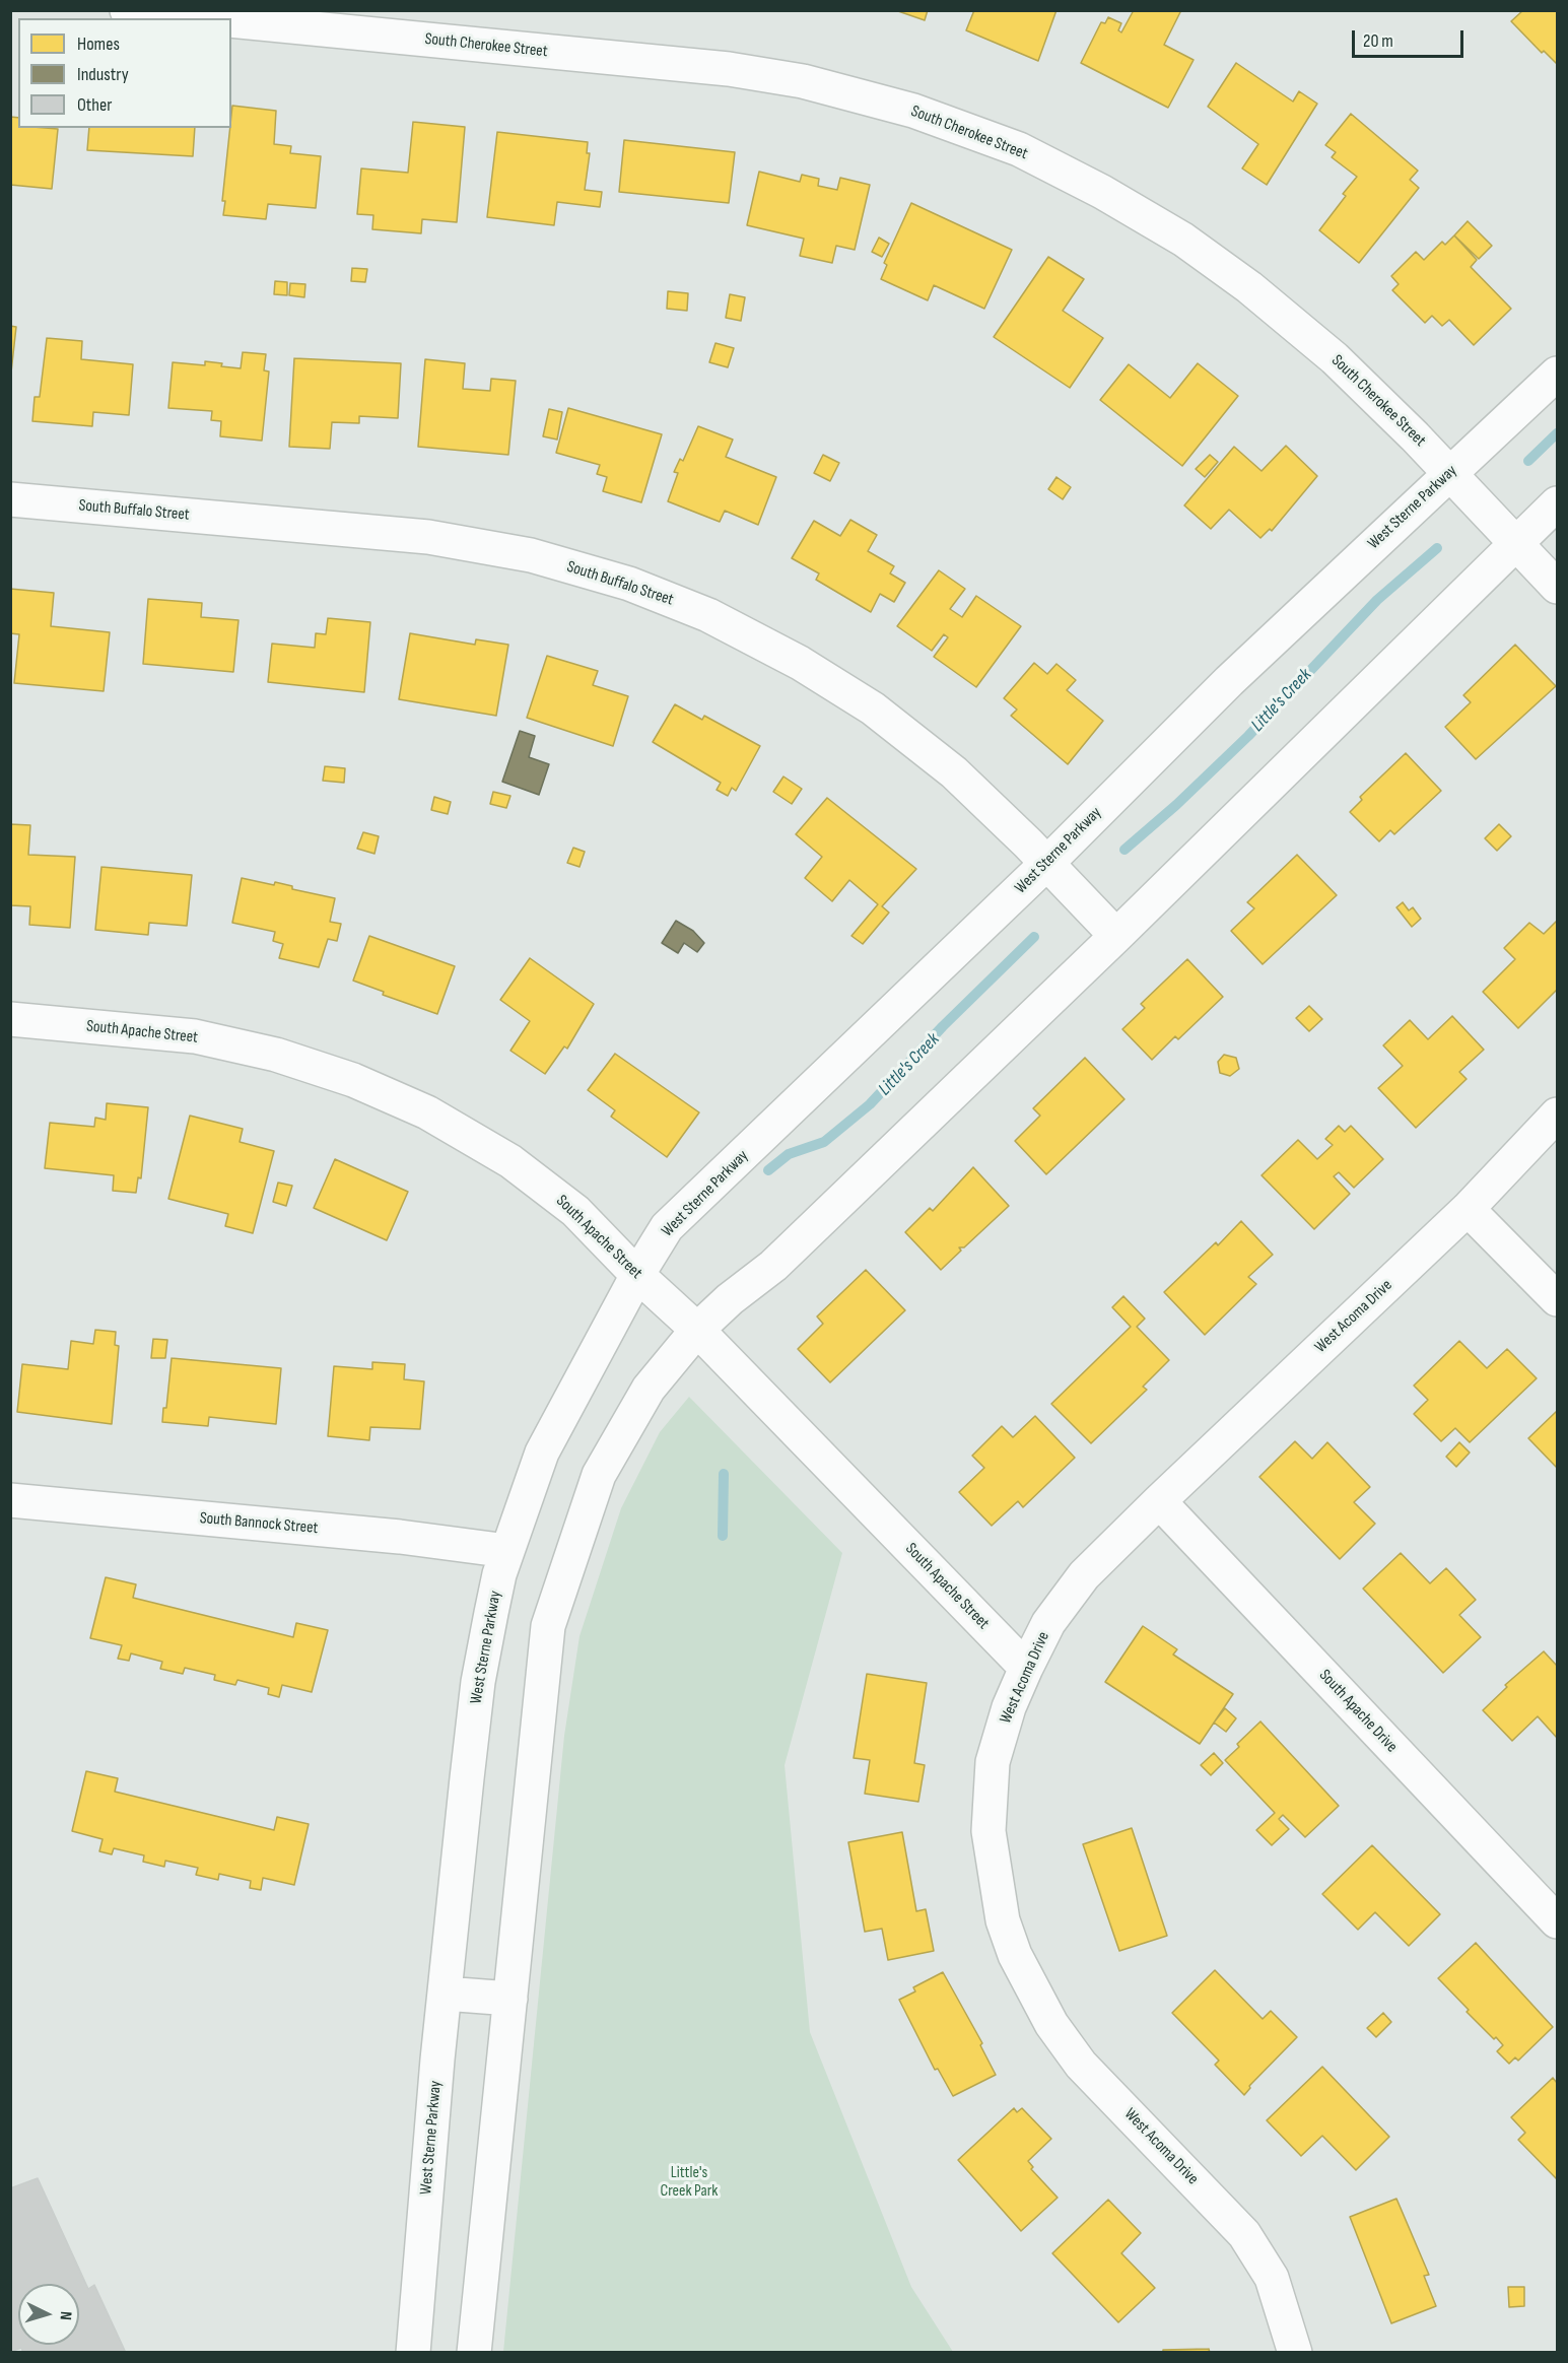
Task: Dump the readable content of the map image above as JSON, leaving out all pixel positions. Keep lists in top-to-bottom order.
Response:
{
  "streets": {
    "street": [
      "South Cherokee Street",
      "West Sterne Parkway",
      "South Buffalo Street",
      "South Apache Street",
      "West Acoma Drive",
      "South Bannock Street",
      "South Apache Drive"
    ]
  },
  "crossings": [
    ["South Cherokee Street", "West Sterne Parkway"],
    ["West Sterne Parkway", "South Buffalo Street"],
    ["West Sterne Parkway", "South Apache Street"],
    ["West Sterne Parkway", "South Bannock Street"],
    ["South Apache Street", "West Acoma Drive"],
    ["West Acoma Drive", "South Apache Drive"]
  ],
  "water": ["Little's Creek"],
  "parks": ["Little's Creek Park"],
  "legend": ["Homes", "Industry", "Other"],
  "scale_bar": "20 m",
  "north": "right"
}
